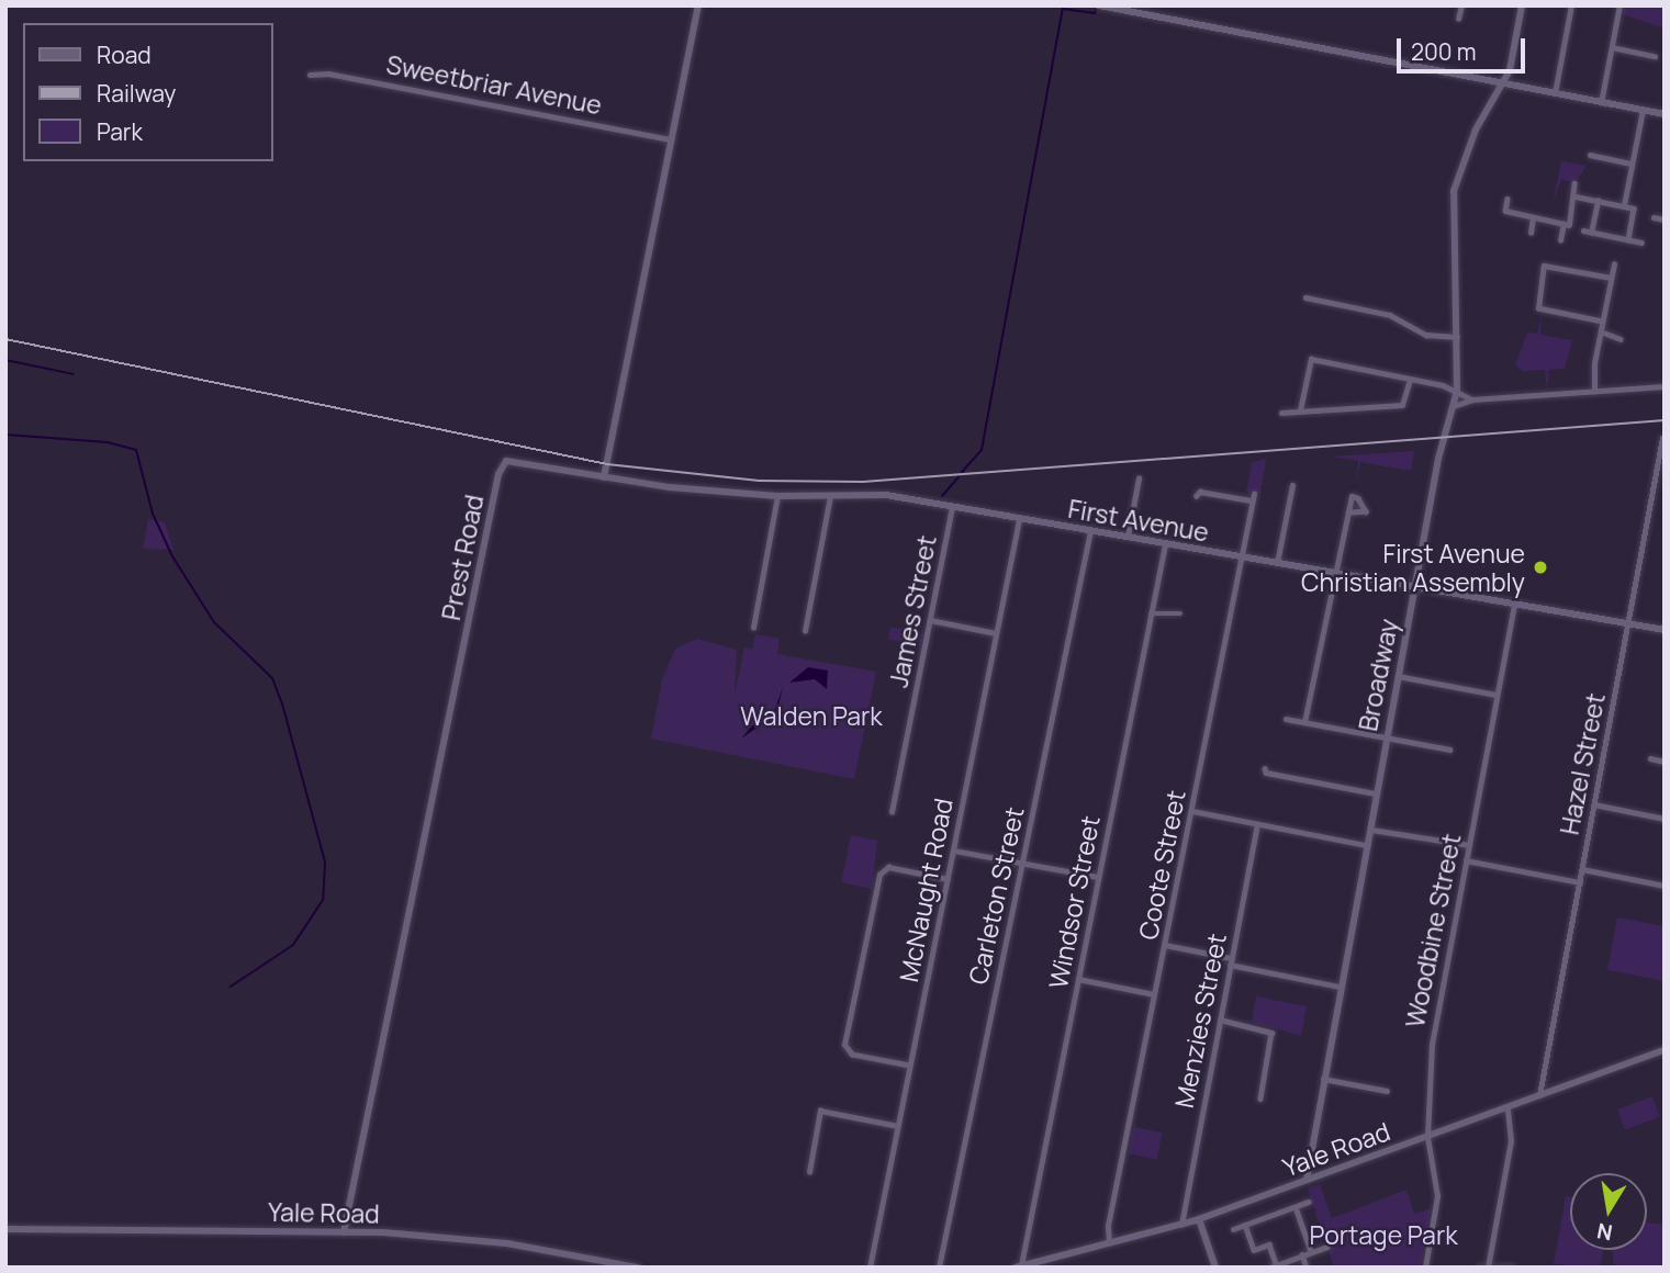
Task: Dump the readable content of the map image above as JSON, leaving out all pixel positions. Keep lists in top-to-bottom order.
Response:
{
  "streets": {
    "street": [
      "Sweetbriar Avenue",
      "First Avenue",
      "Prest Road",
      "James Street",
      "Broadway",
      "Hazel Street",
      "Coote Street",
      "McNaught Road",
      "Carleton Street",
      "Windsor Street",
      "Woodbine Street",
      "Menzies Street",
      "Yale Road"
    ]
  },
  "crossings": [
    ["First Avenue", "Prest Road"],
    ["First Avenue", "James Street"],
    ["First Avenue", "Broadway"],
    ["First Avenue", "Hazel Street"],
    ["First Avenue", "Coote Street"],
    ["First Avenue", "McNaught Road"],
    ["First Avenue", "Carleton Street"],
    ["First Avenue", "Windsor Street"],
    ["First Avenue", "Woodbine Street"],
    ["Prest Road", "Yale Road"],
    ["Broadway", "Yale Road"],
    ["Hazel Street", "Yale Road"],
    ["Coote Street", "Yale Road"],
    ["Windsor Street", "Yale Road"],
    ["Woodbine Street", "Yale Road"],
    ["Menzies Street", "Yale Road"]
  ],
  "parks": ["Walden Park", "Portage Park"],
  "places": ["First Avenue Christian Assembly"],
  "legend": ["Road", "Railway", "Park"],
  "scale_bar": "200 m",
  "north": "bottom"
}
